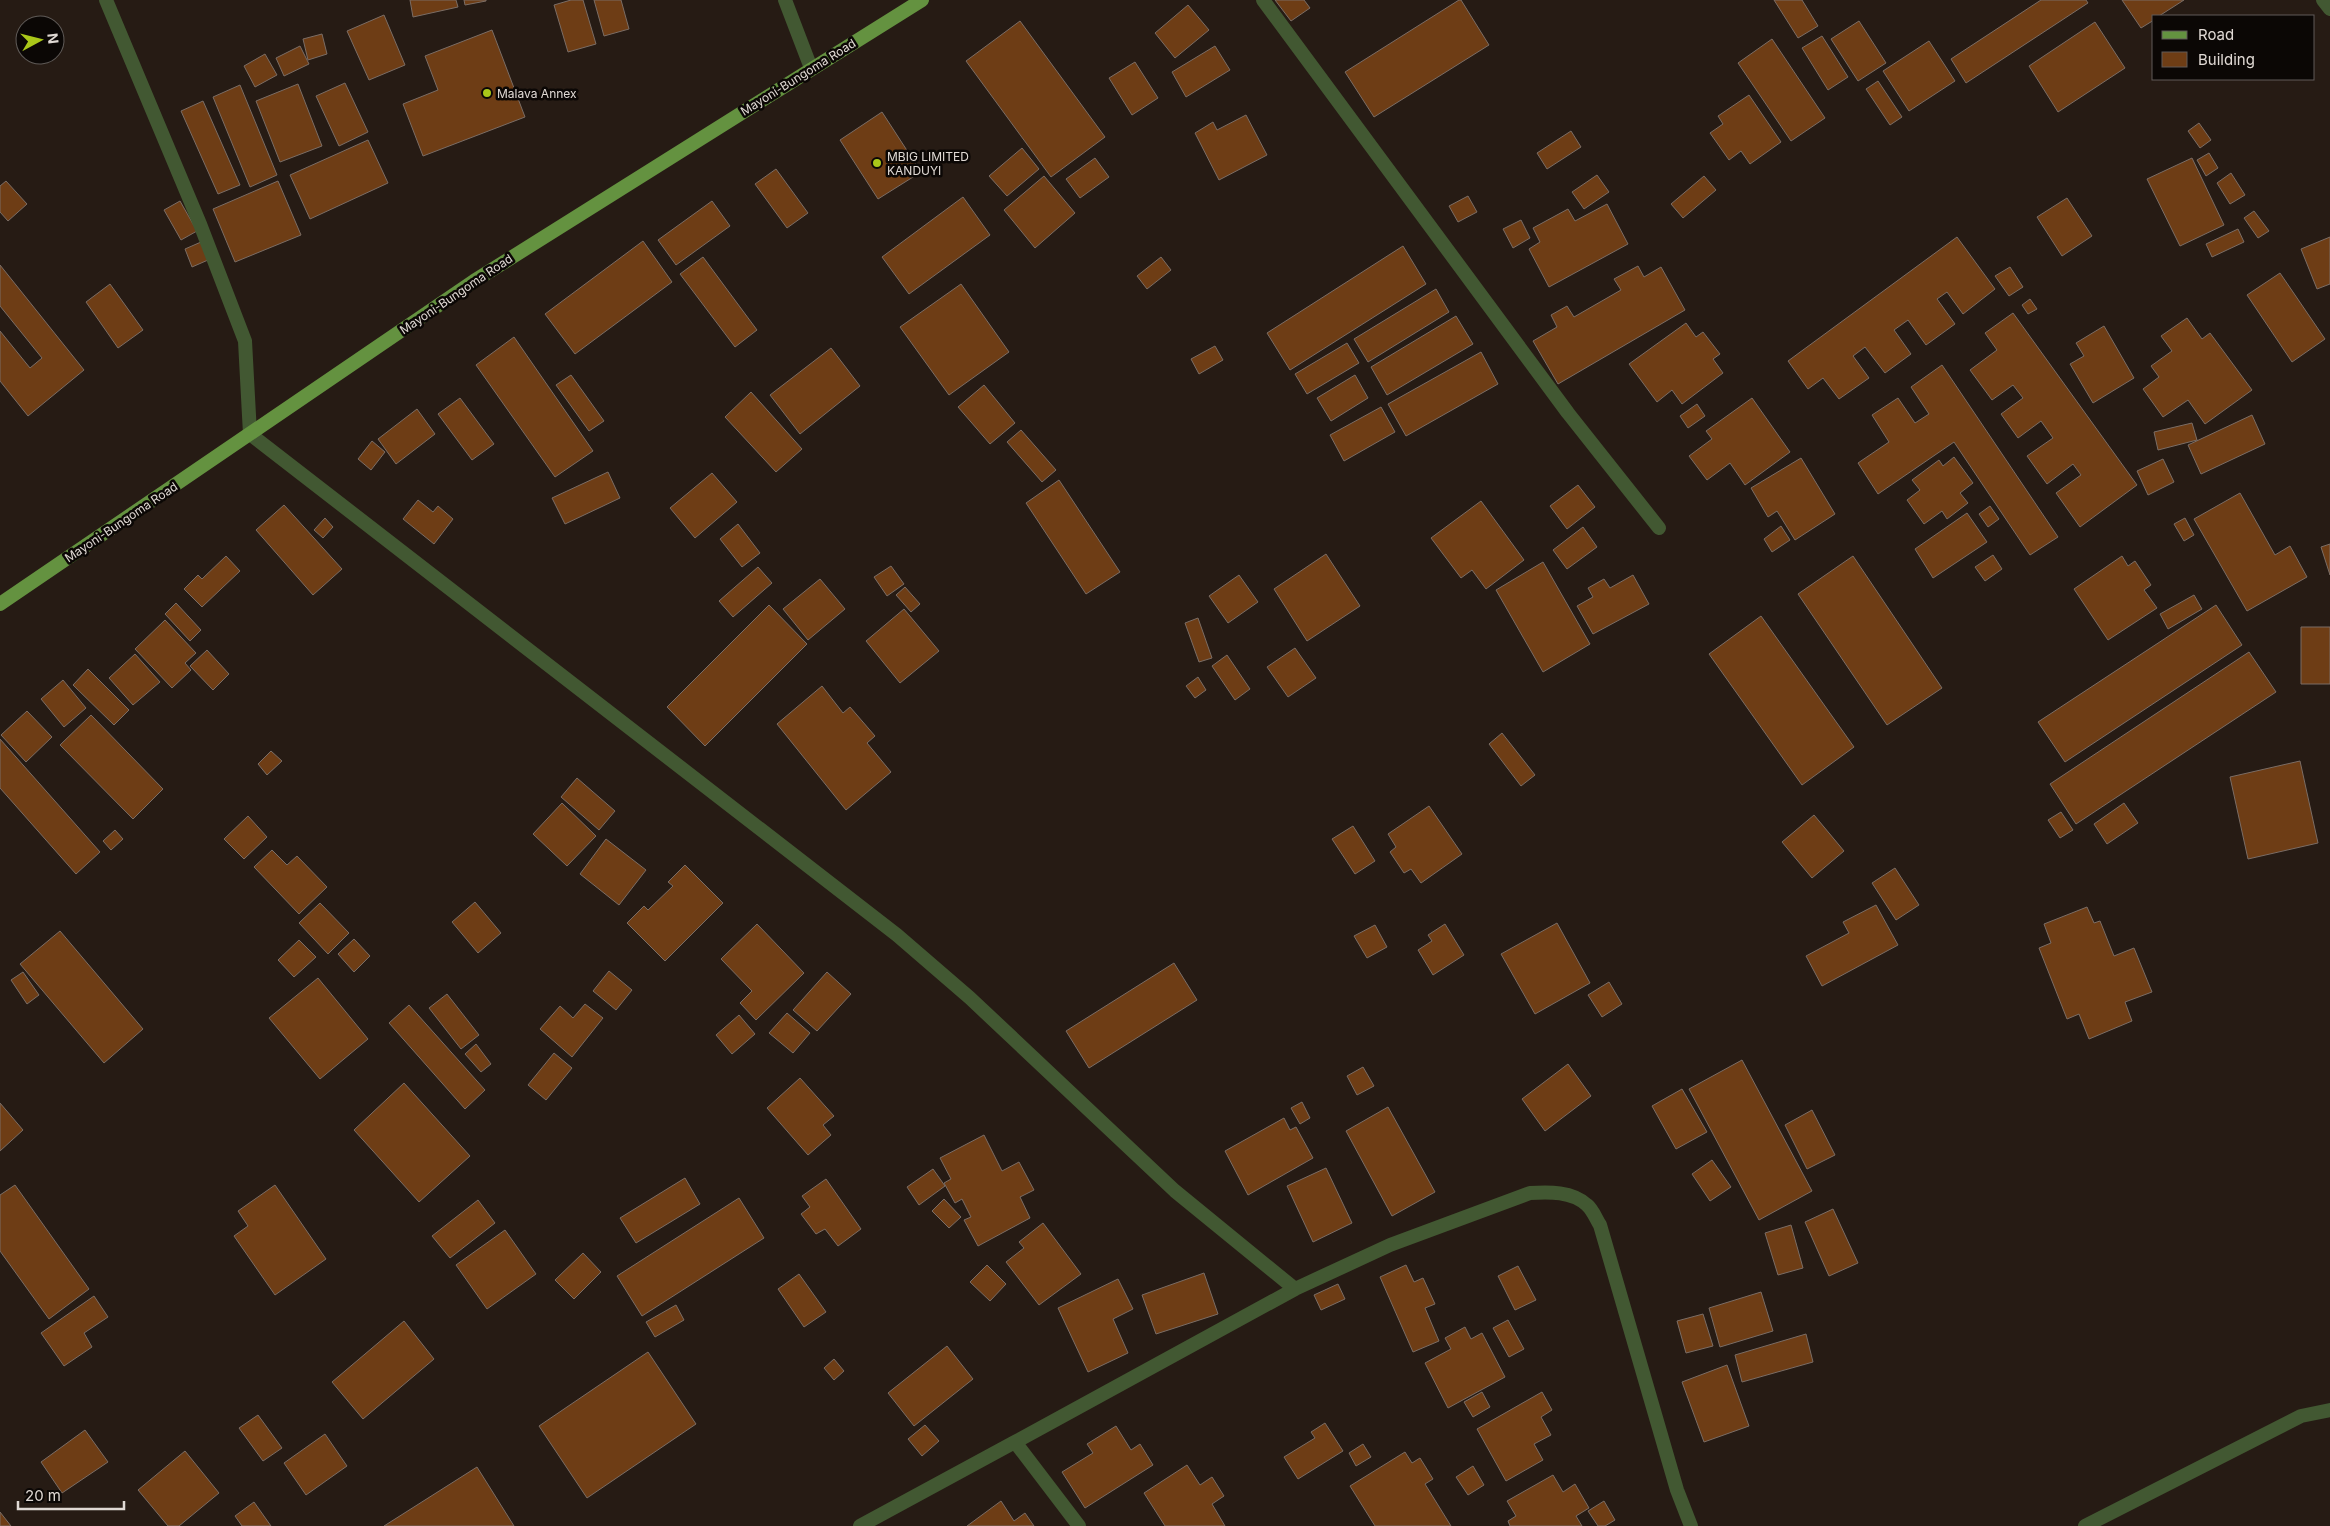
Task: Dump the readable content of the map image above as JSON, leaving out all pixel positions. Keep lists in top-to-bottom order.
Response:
{
  "streets": {
    "main road": ["Mayoni-Bungoma Road"]
  },
  "places": ["Malava Annex", "MBIG LIMITED KANDUYI"],
  "legend": ["Road", "Building"],
  "scale_bar": "20 m",
  "north": "right"
}
